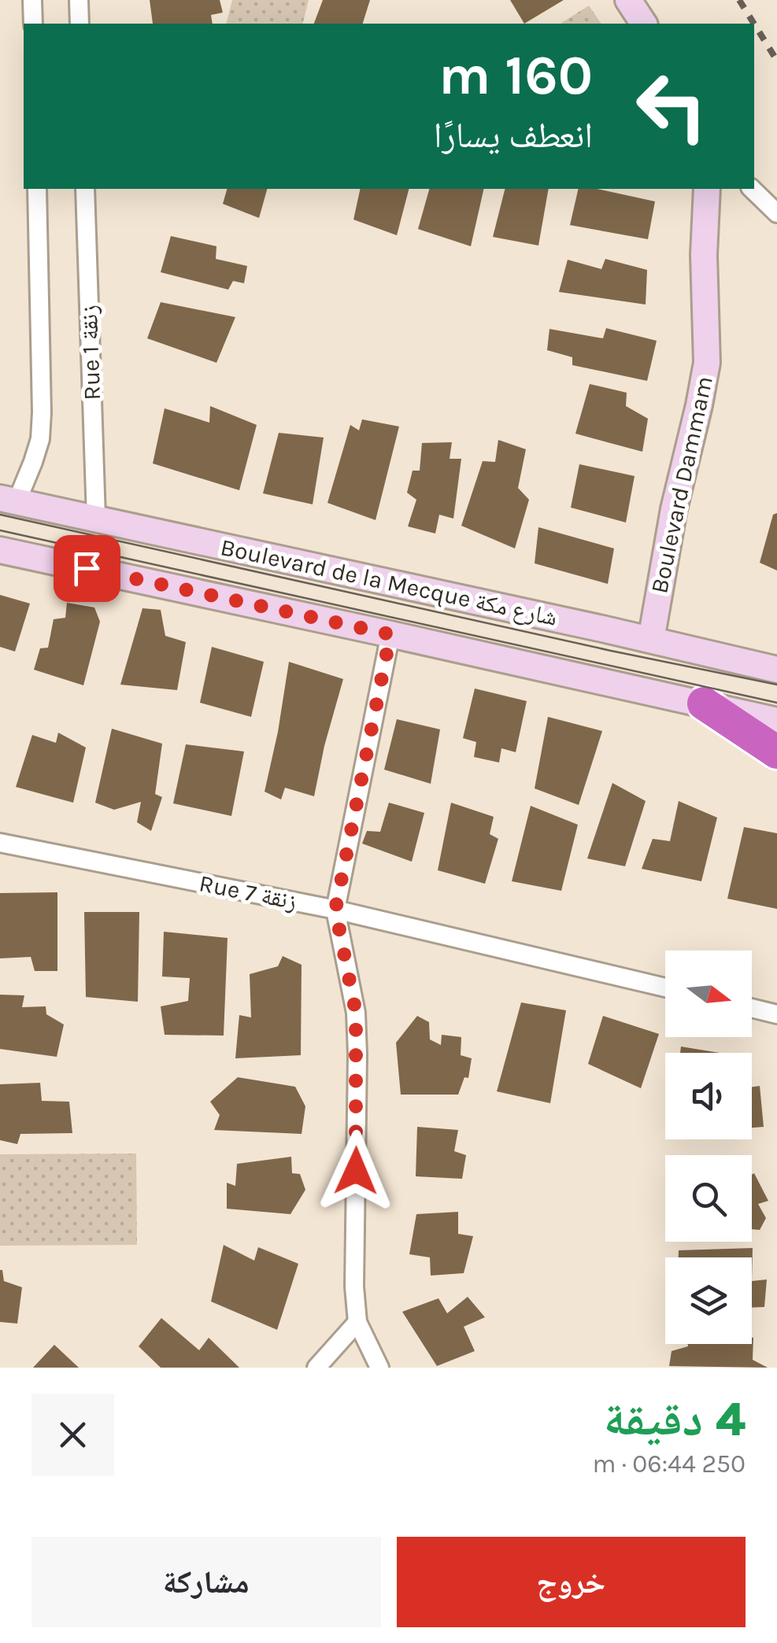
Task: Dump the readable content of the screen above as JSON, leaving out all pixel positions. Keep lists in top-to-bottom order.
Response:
{
  "streets": {
    "main road": ["Boulevard Dammam", "Boulevard de la Mecque شارع مكة"],
    "street": ["Rue 1 زنقة", "Rue 7 زنقة"]
  },
  "crossings": [
    ["Rue 1 زنقة", "Boulevard de la Mecque شارع مكة"],
    ["Boulevard Dammam", "Boulevard de la Mecque شارع مكة"]
  ],
  "north": "right",
  "page": {
    "turn": ["160 m", "انعطف يسارًا"],
    "heading": ["4 دقيقة", "250 m · 06:44"],
    "buttons": ["خروج", "مشاركة"]
  }
}
